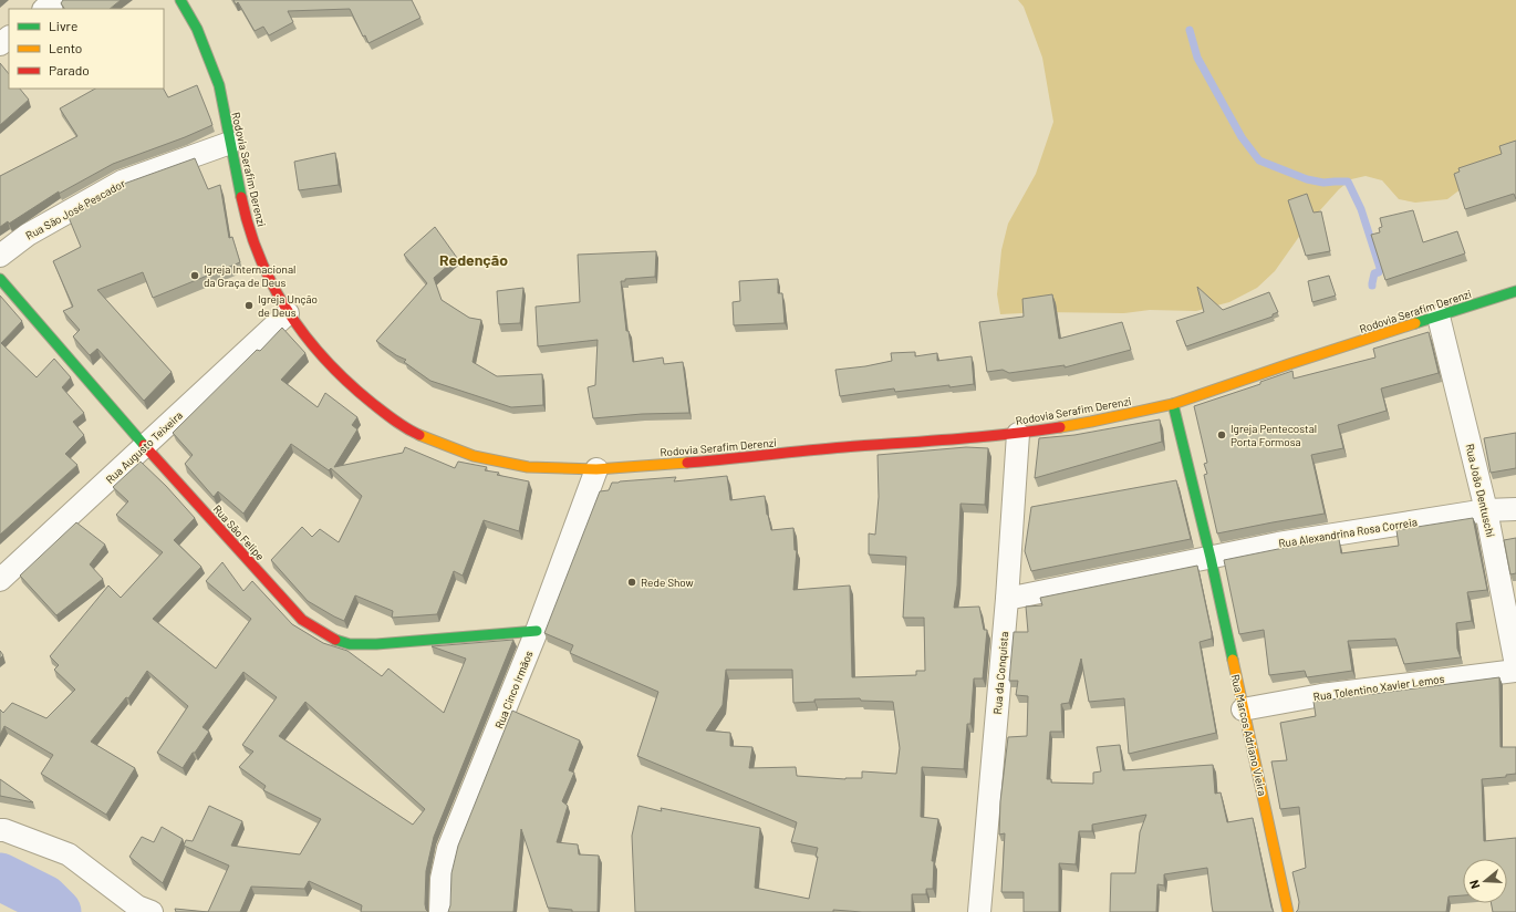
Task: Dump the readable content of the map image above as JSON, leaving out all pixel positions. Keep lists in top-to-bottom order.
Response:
{
  "streets": {
    "main road": ["Rodovia Serafim Derenzi", "Rua São Felipe", "Rua Marcos Adriano Vieira"],
    "street": [
      "Rua São José Pescador",
      "Rua Augusto Teixeira",
      "Rua João Dentuschi",
      "Rua Alexandrina Rosa Correia",
      "Rua da Conquista",
      "Rua Tolentino Xavier Lemos",
      "Rua Cinco Irmãos"
    ]
  },
  "crossings": [
    ["Rodovia Serafim Derenzi", "Rua São José Pescador"],
    ["Rodovia Serafim Derenzi", "Rua Augusto Teixeira"],
    ["Rodovia Serafim Derenzi", "Rua João Dentuschi"],
    ["Rodovia Serafim Derenzi", "Rua da Conquista"],
    ["Rodovia Serafim Derenzi", "Rua Cinco Irmãos"],
    ["Rodovia Serafim Derenzi", "Rua Marcos Adriano Vieira"],
    ["Rua Augusto Teixeira", "Rua São Felipe"],
    ["Rua João Dentuschi", "Rua Alexandrina Rosa Correia"],
    ["Rua São Felipe", "Rua Cinco Irmãos"],
    ["Rua Alexandrina Rosa Correia", "Rua Marcos Adriano Vieira"],
    ["Rua Tolentino Xavier Lemos", "Rua Marcos Adriano Vieira"]
  ],
  "districts": ["Redenção"],
  "places": [
    "Igreja Internacional da Graça de Deus",
    "Igreja Unção de Deus",
    "Igreja Pentecostal Porta Formosa",
    "Rede Show"
  ],
  "legend": ["Livre", "Lento", "Parado"],
  "north": "left"
}
